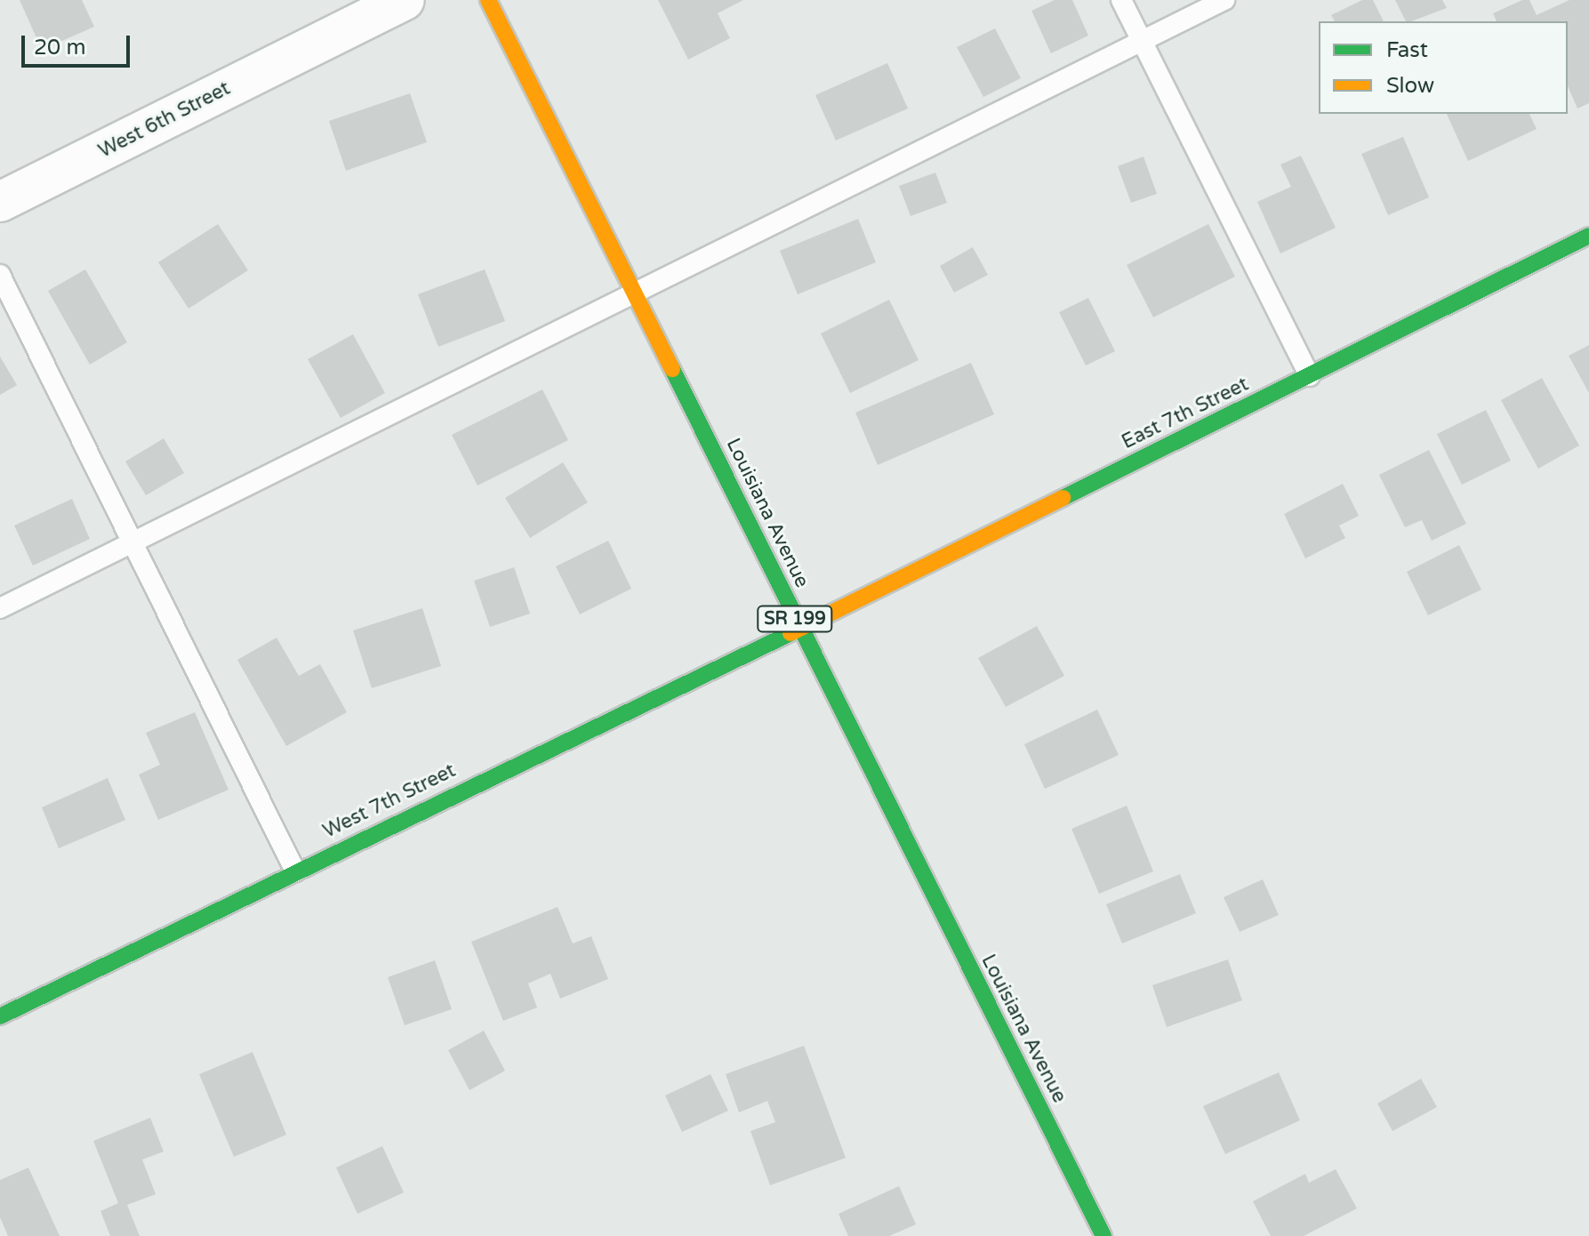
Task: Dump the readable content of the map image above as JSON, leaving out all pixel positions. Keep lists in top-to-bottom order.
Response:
{
  "streets": {
    "street": [
      "West 6th Street",
      "East 7th Street",
      "Louisiana Avenue",
      "SR 199",
      "West 7th Street"
    ]
  },
  "crossings": [
    ["East 7th Street", "Louisiana Avenue"],
    ["East 7th Street", "West 7th Street"],
    ["Louisiana Avenue", "West 7th Street"]
  ],
  "legend": ["Fast", "Slow"],
  "scale_bar": "20 m"
}
